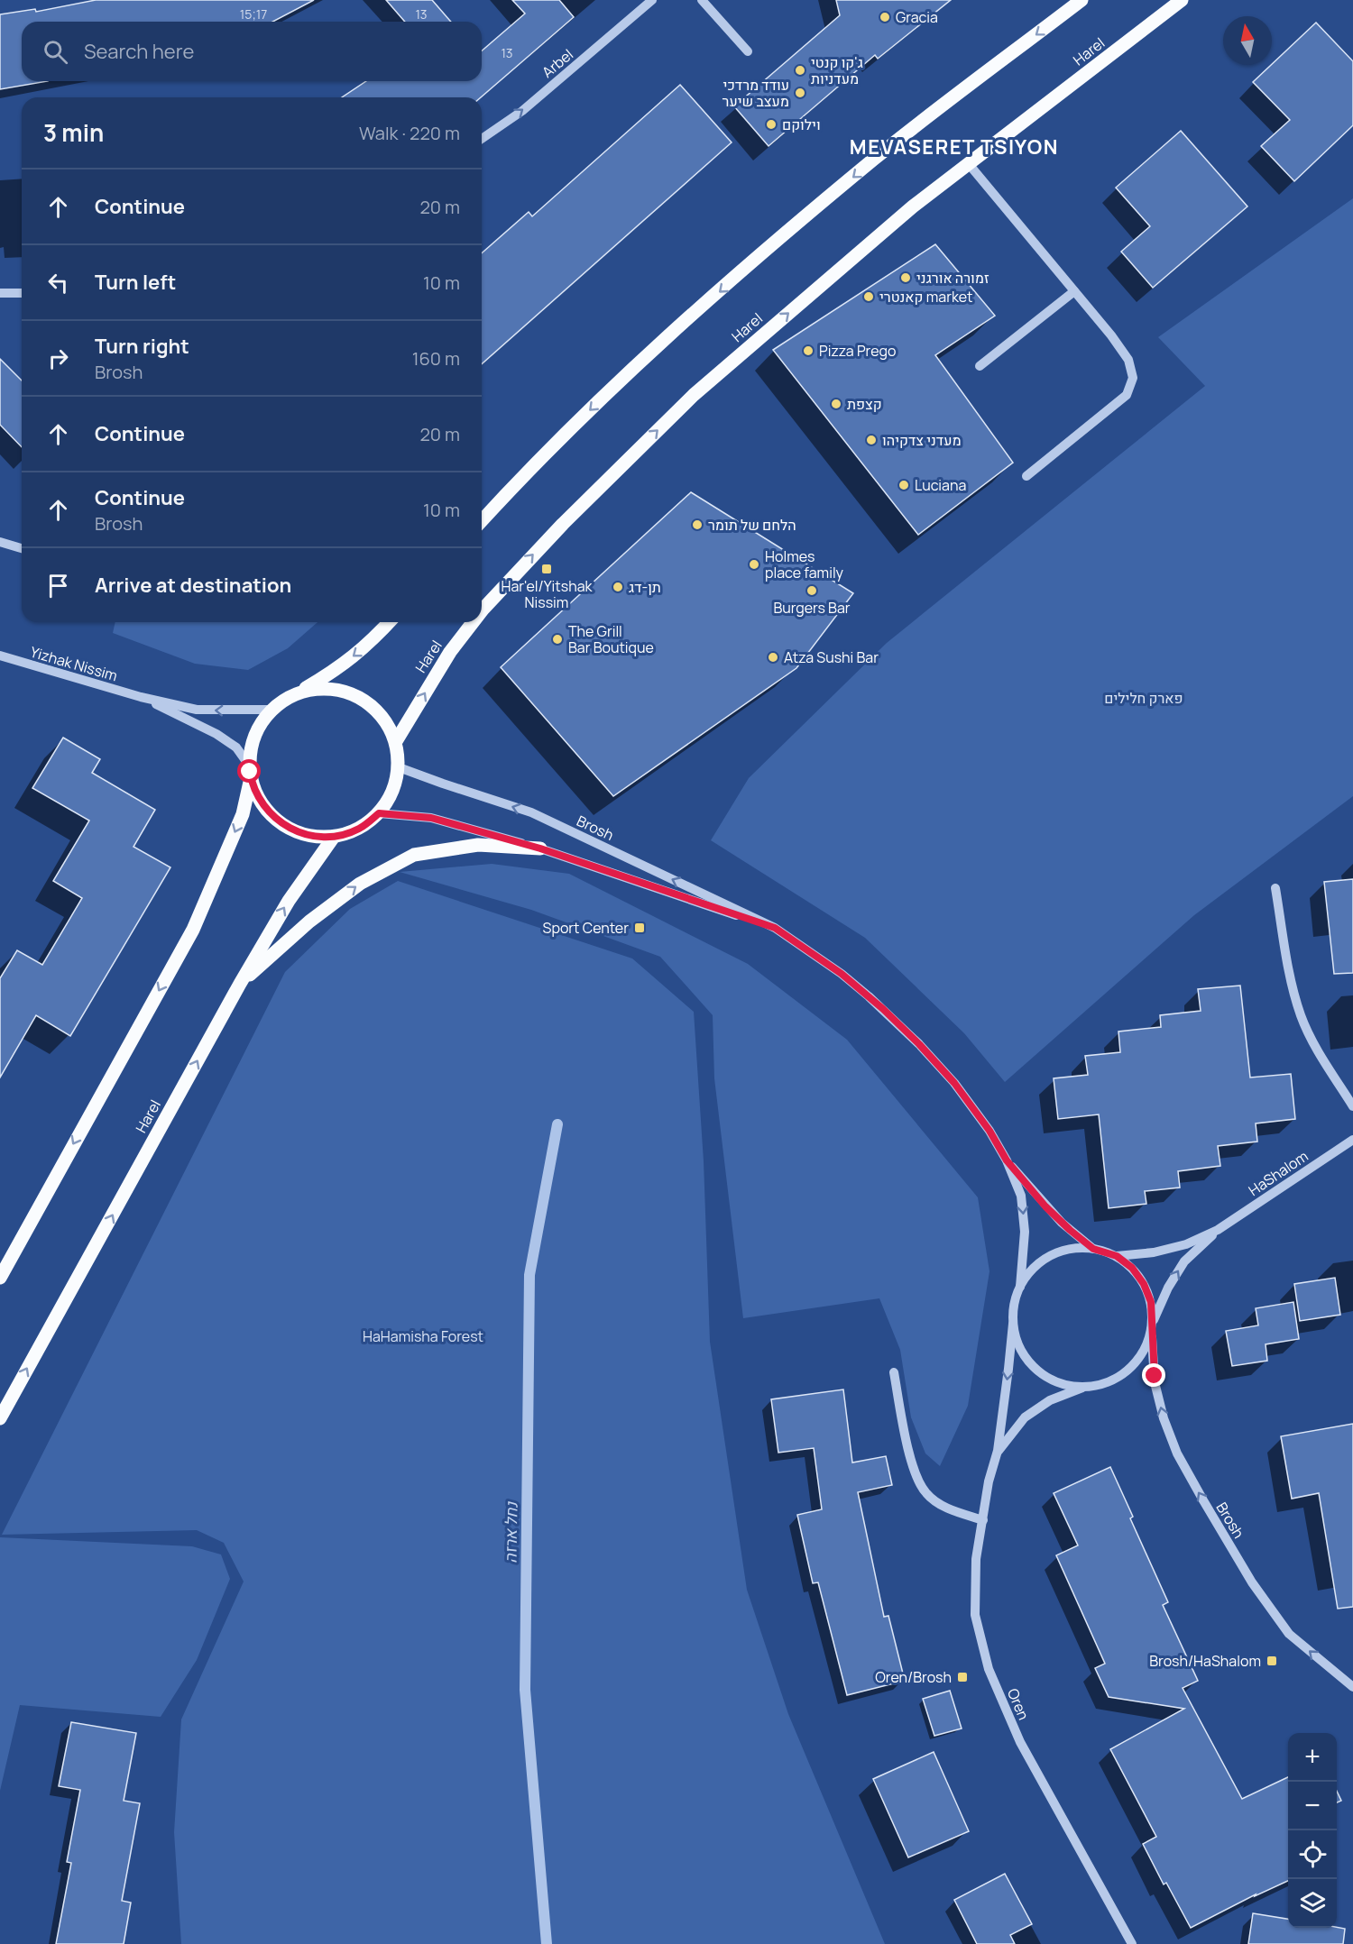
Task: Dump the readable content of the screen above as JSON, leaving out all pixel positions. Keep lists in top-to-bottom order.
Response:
{
  "streets": {
    "main road": ["Harel"],
    "street": [
      "Arbel",
      "Yizhak Nissim",
      "Brosh",
      "HaShalom",
      "Oren"
    ]
  },
  "crossings": [
    ["Harel", "Yizhak Nissim"],
    ["Harel", "Brosh"],
    ["Yizhak Nissim", "Brosh"],
    ["Brosh", "HaShalom"],
    ["Brosh", "Oren"],
    ["HaShalom", "Oren"]
  ],
  "one_way": ["Arbel"],
  "districts": ["MEVASERET TSIYON"],
  "water": ["נחל ארזה"],
  "parks": ["פארק חלילים", "HaHamisha Forest"],
  "places": {
    "other": [
      "Gracia",
      "ג'קו קנטי מעדניות",
      "עודד מרדכי מעצב שיער",
      "וילוקם",
      "זמורה אורגני",
      "קאנטרי market",
      "Pizza Prego",
      "קצפת",
      "מעדני צדקיהו",
      "Luciana",
      "הלחם של תומר",
      "Holmes place family",
      "תן-דג",
      "Burgers Bar",
      "The Grill Bar Boutique",
      "Atza Sushi Bar"
    ],
    "transit": [
      "Har'el/Yitshak Nissim",
      "Sport Center",
      "Brosh/HaShalom",
      "Oren/Brosh"
    ]
  },
  "house_numbers": ["15;17", "13", "13"],
  "north": "top",
  "page": {
    "search": "Search here",
    "heading": ["3 min", "Walk · 220 m"],
    "list": [
      ["Continue", "20 m"],
      ["Turn left", "10 m"],
      ["Turn right", "Brosh", "160 m"],
      ["Continue", "20 m"],
      ["Continue", "Brosh", "10 m"],
      "Arrive at destination"
    ],
    "map_buttons": ["+", "−"]
  }
}
